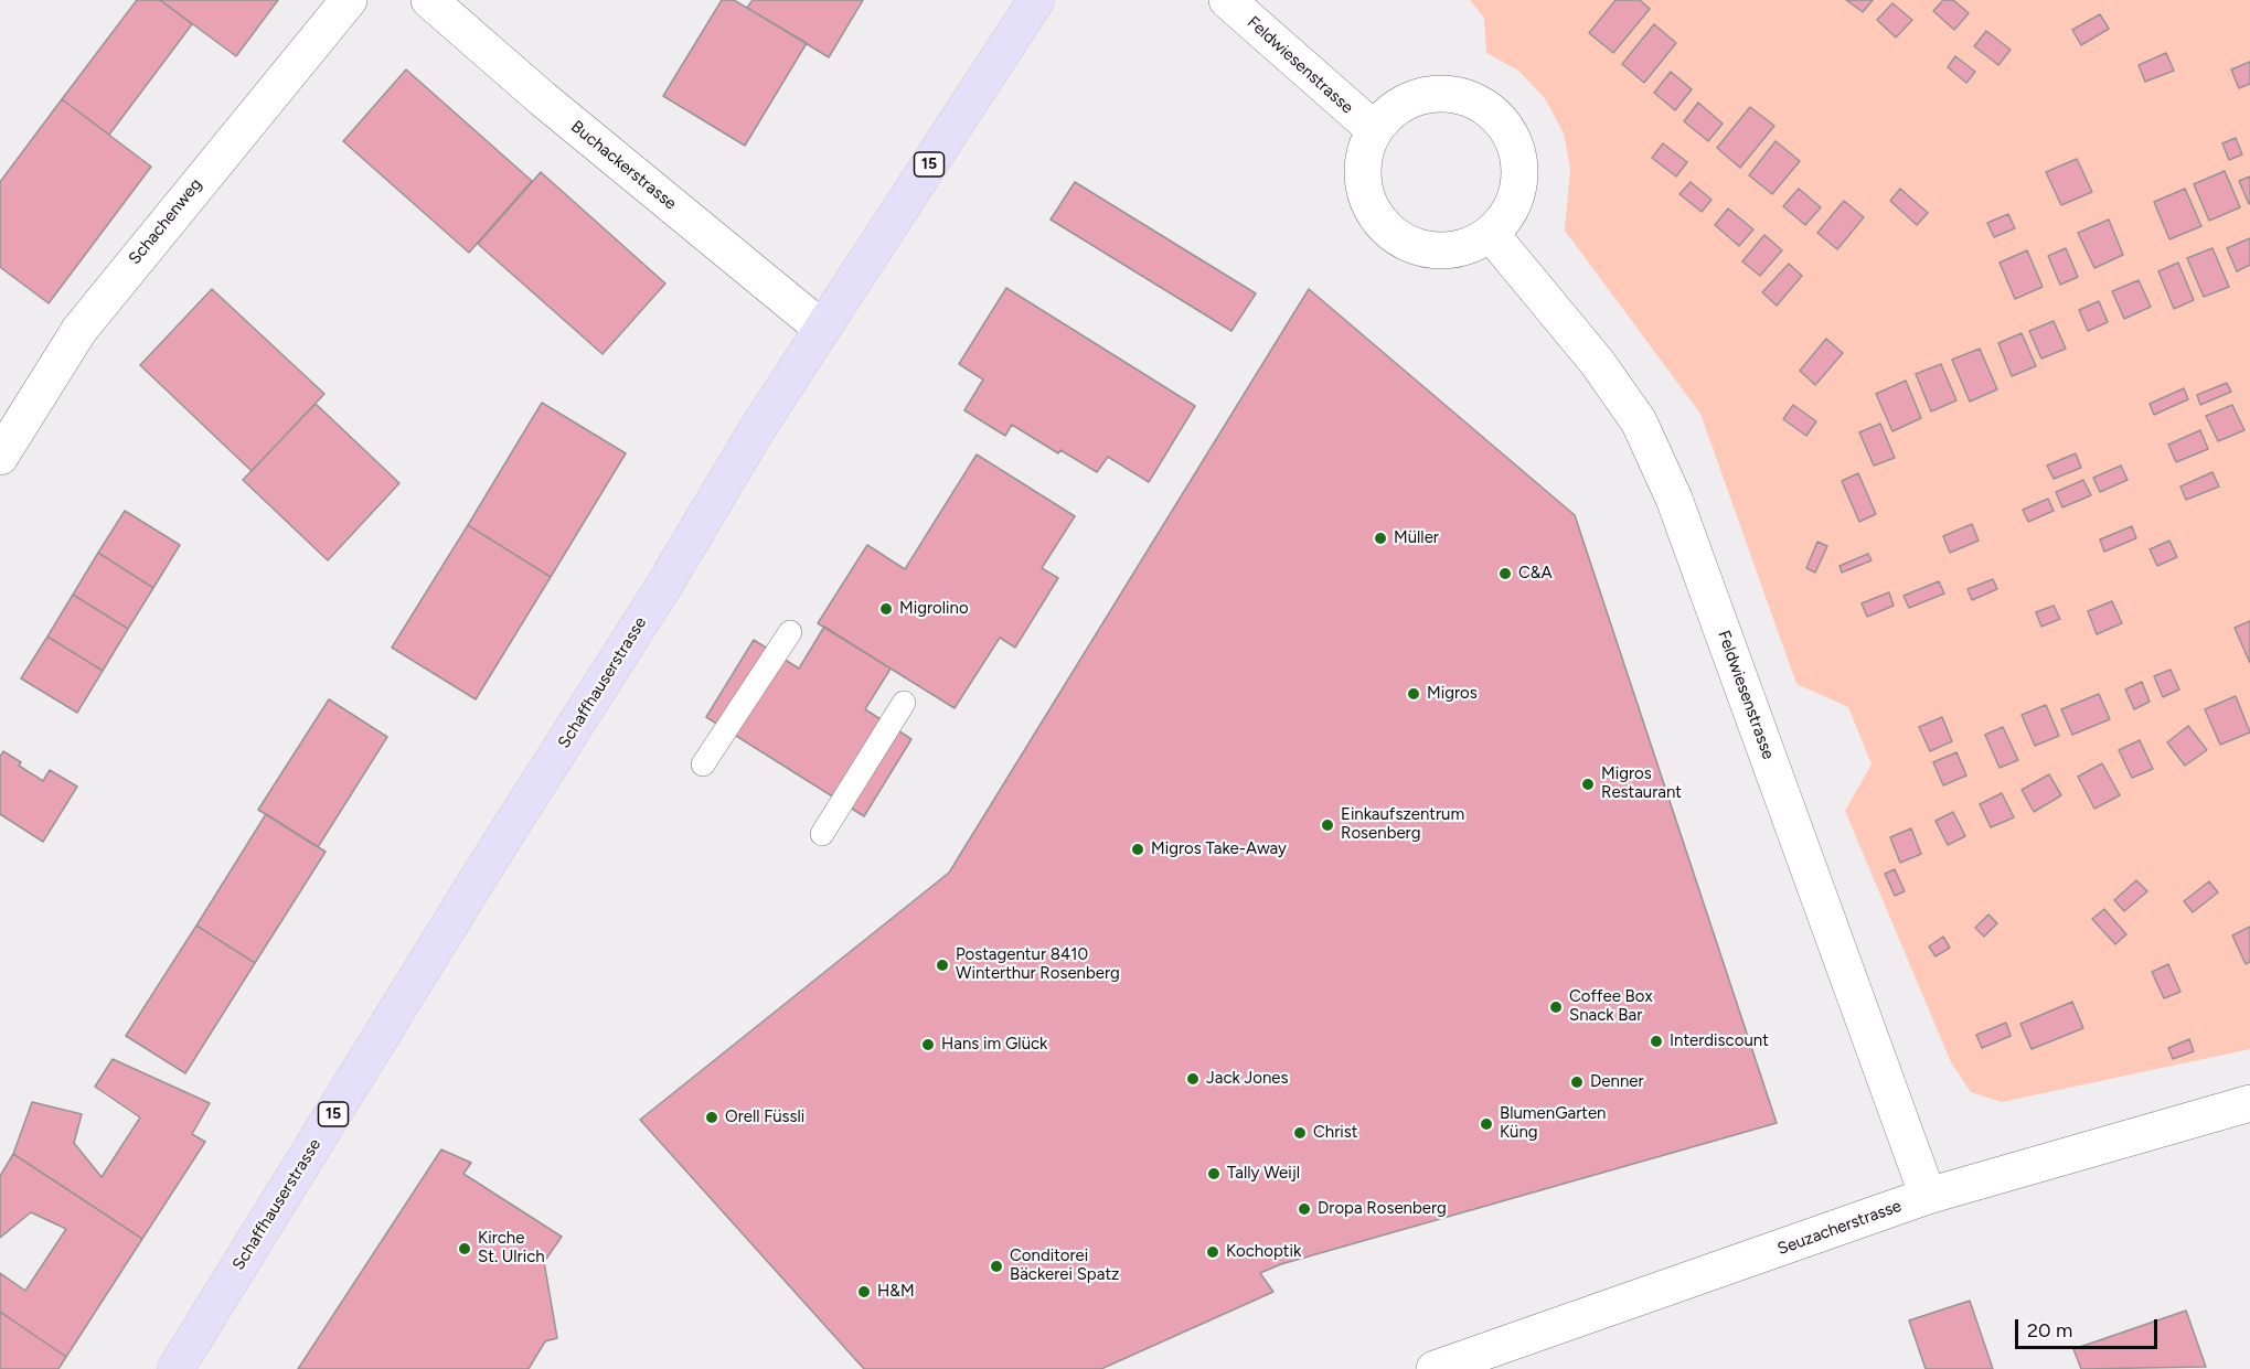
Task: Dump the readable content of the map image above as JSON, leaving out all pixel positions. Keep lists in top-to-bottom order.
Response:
{
  "streets": {
    "main road": ["15", "Schaffhauserstrasse"],
    "street": [
      "Feldwiesenstrasse",
      "Buchackerstrasse",
      "Schachenweg",
      "Seuzacherstrasse"
    ]
  },
  "crossings": [
    ["Feldwiesenstrasse", "Seuzacherstrasse"],
    ["Buchackerstrasse", "Schaffhauserstrasse"]
  ],
  "places": [
    "Müller",
    "C&A",
    "Migrolino",
    "Migros",
    "Migros Restaurant",
    "Einkaufszentrum Rosenberg",
    "Migros Take-Away",
    "Postagentur 8410 Winterthur Rosenberg",
    "Coffee Box Snack Bar",
    "Interdiscount",
    "Hans im Glück",
    "Jack Jones",
    "Denner",
    "Orell Füssli",
    "BlumenGarten Küng",
    "Christ",
    "Tally Weijl",
    "Dropa Rosenberg",
    "Kirche St. Ulrich",
    "Kochoptik",
    "Conditorei Bäckerei Spatz",
    "H&M"
  ],
  "scale_bar": "20 m"
}
